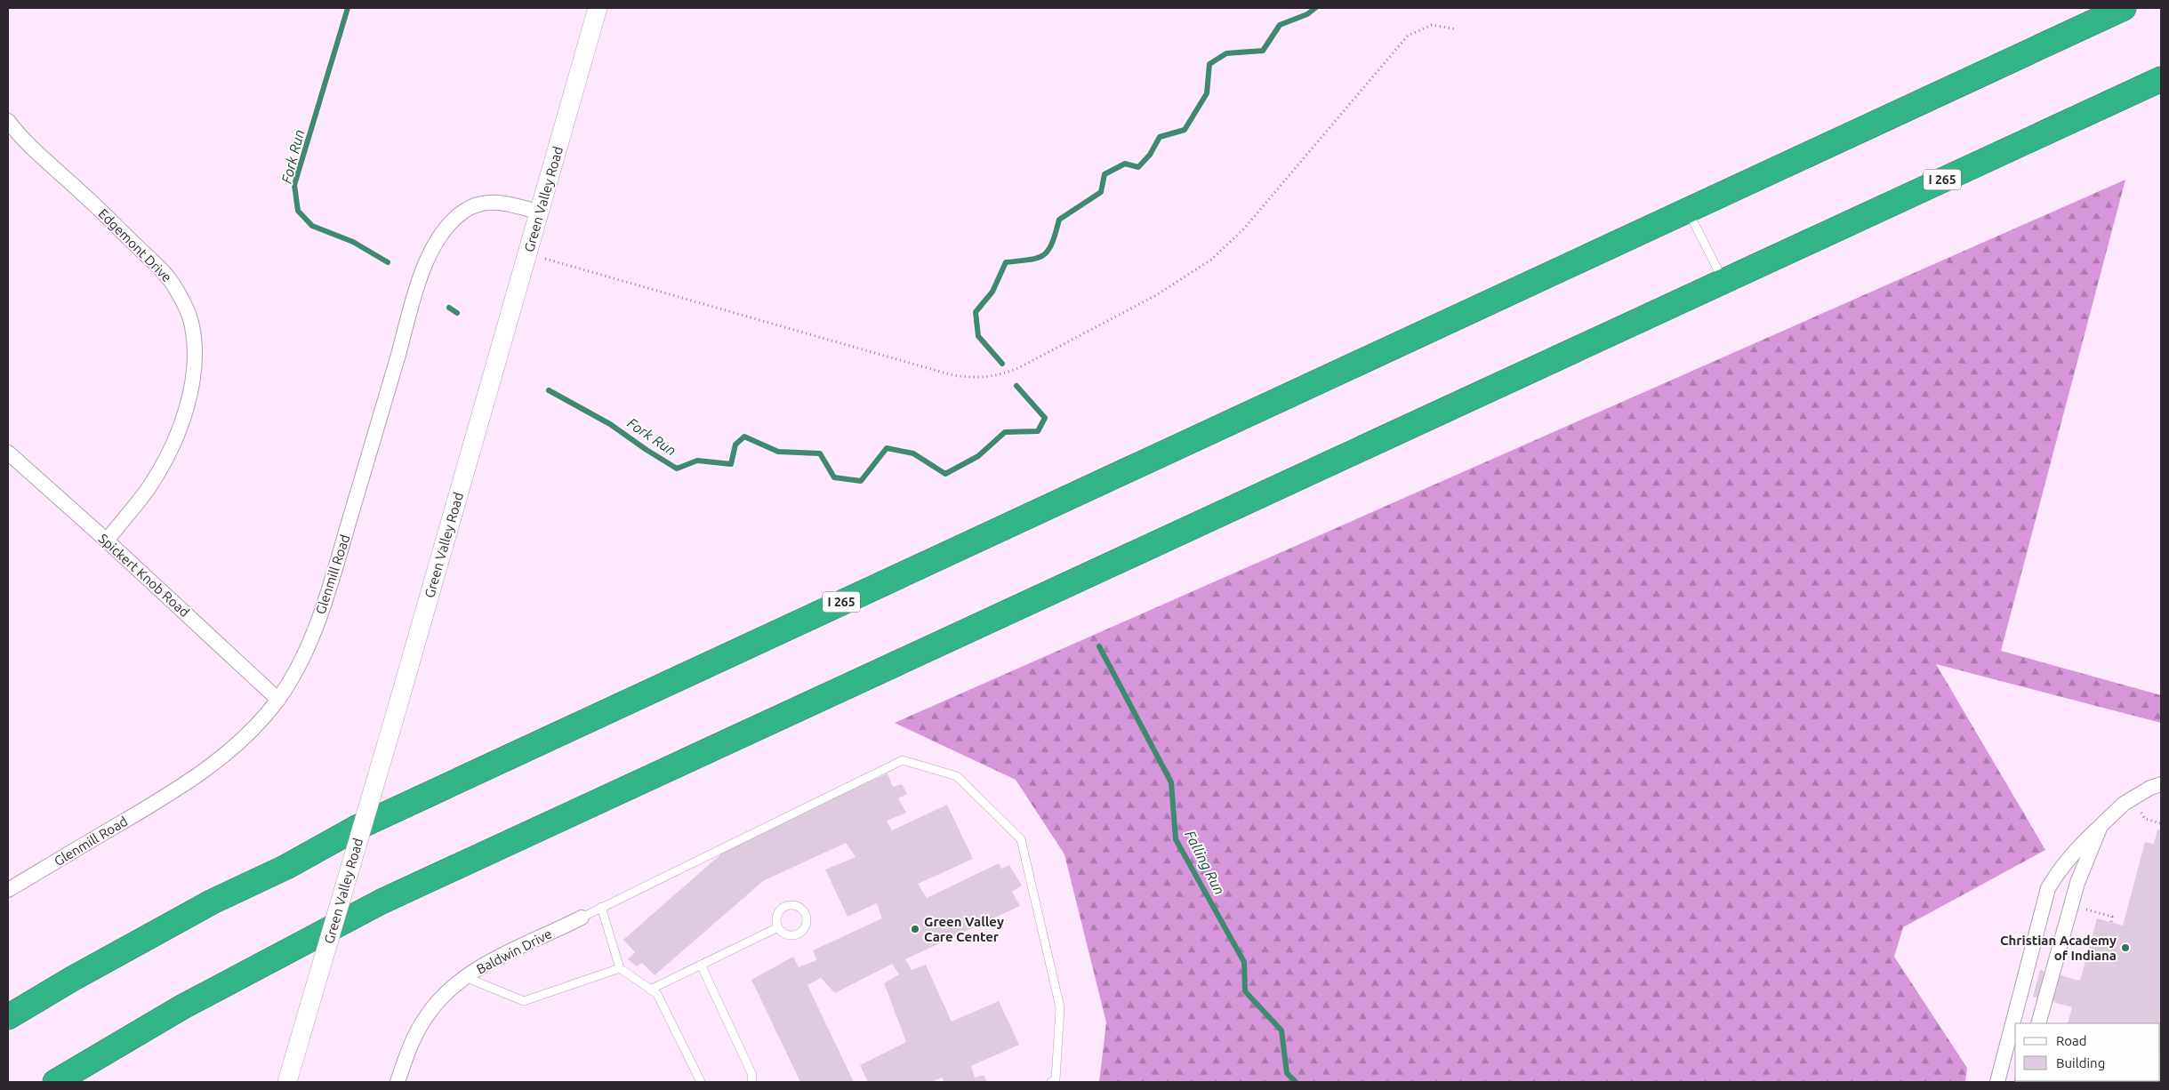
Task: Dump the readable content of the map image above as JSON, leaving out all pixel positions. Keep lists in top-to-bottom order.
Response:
{
  "streets": {
    "highway": ["I 265"],
    "street": [
      "Green Valley Road",
      "Edgemont Drive",
      "Glenmill Road",
      "Spickert Knob Road",
      "Baldwin Drive"
    ]
  },
  "crossings": [
    ["Green Valley Road", "Glenmill Road"],
    ["Edgemont Drive", "Spickert Knob Road"],
    ["Glenmill Road", "Spickert Knob Road"]
  ],
  "water": ["Fork Run", "Falling Run"],
  "places": ["Green Valley Care Center", "Christian Academy of Indiana"],
  "legend": ["Road", "Building"]
}
